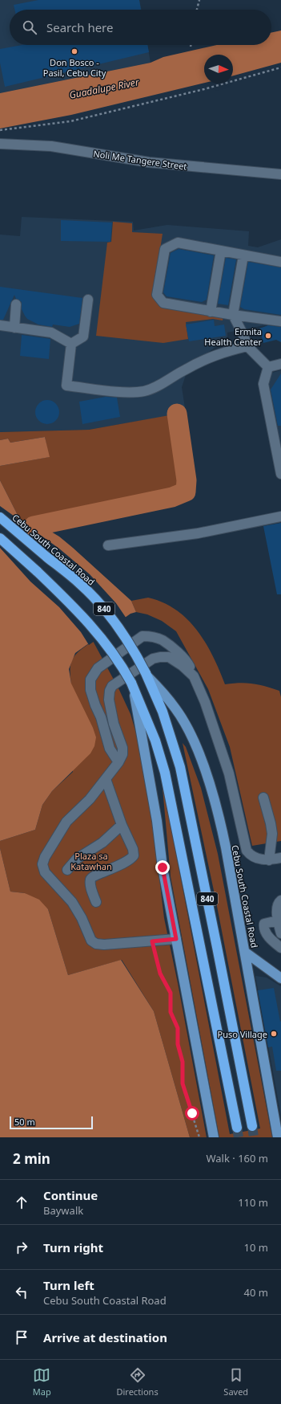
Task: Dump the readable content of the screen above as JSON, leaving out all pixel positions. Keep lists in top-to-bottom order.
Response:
{
  "streets": {
    "highway": ["Cebu South Coastal Road", "840"],
    "street": ["Noli Me Tangere Street"]
  },
  "water": ["Guadalupe River"],
  "parks": ["Plaza sa Katawhan"],
  "places": ["Don Bosco - Pasil, Cebu City", "Ermita Health Center", "Puso Village"],
  "scale_bar": "50 m",
  "north": "right",
  "page": {
    "search": "Search here",
    "scale": "50 m",
    "heading": ["2 min", "Walk · 160 m"],
    "list": [
      ["Continue", "Baywalk", "110 m"],
      ["Turn right", "10 m"],
      ["Turn left", "Cebu South Coastal Road", "40 m"],
      "Arrive at destination"
    ],
    "nav": ["Map", "Directions", "Saved"]
  }
}
